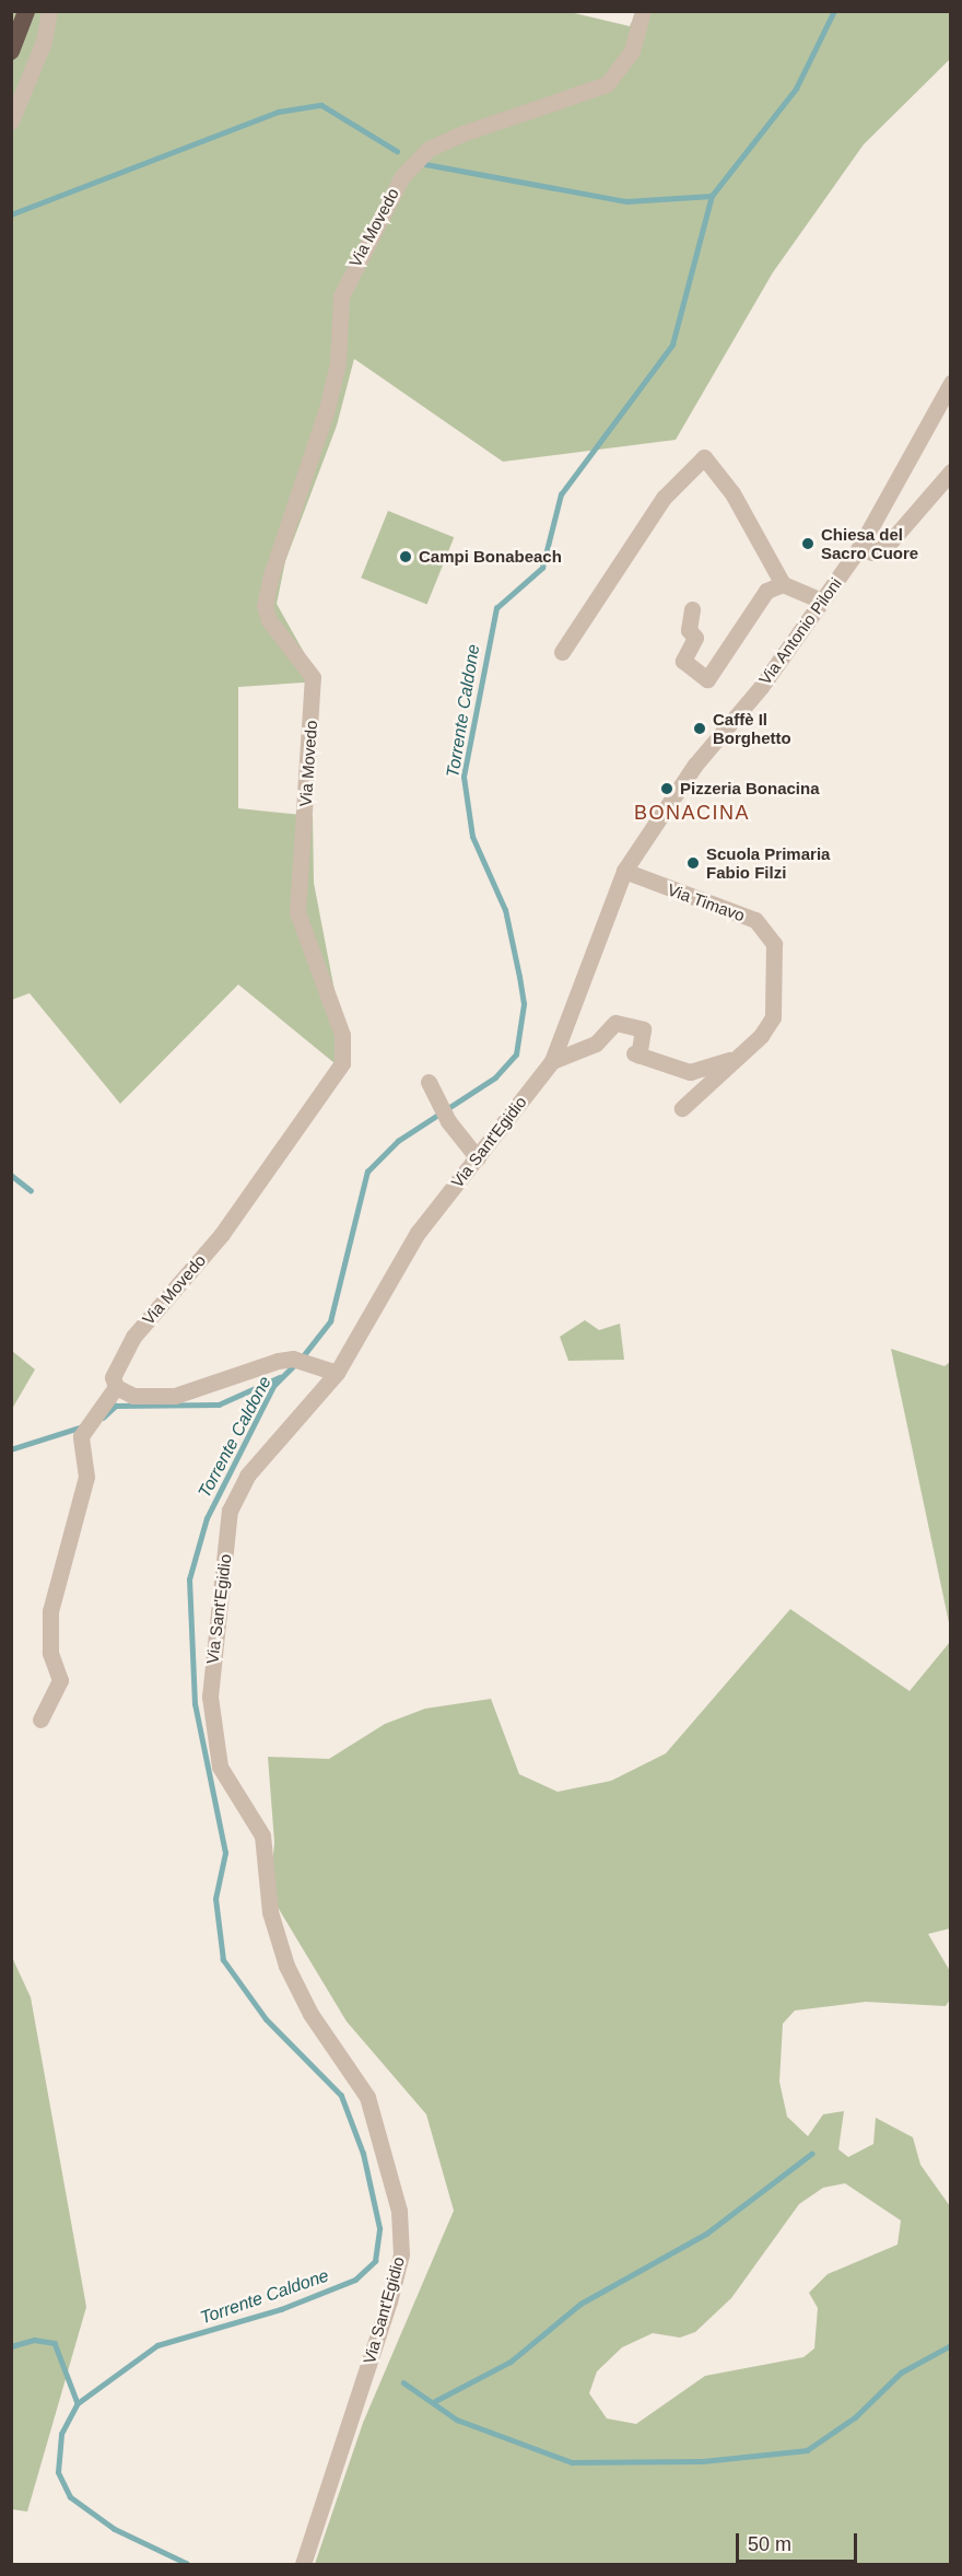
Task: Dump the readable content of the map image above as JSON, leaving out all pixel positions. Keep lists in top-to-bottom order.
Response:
{
  "streets": {
    "street": [
      "Via Movedo",
      "Via Antonio Piloni",
      "Via Timavo",
      "Via Sant'Egidio"
    ]
  },
  "crossings": [
    ["Via Antonio Piloni", "Via Timavo"],
    ["Via Antonio Piloni", "Via Sant'Egidio"],
    ["Via Timavo", "Via Sant'Egidio"]
  ],
  "districts": ["BONACINA"],
  "water": ["Torrente Caldone"],
  "places": [
    "Chiesa del Sacro Cuore",
    "Campi Bonabeach",
    "Caffè Il Borghetto",
    "Pizzeria Bonacina",
    "Scuola Primaria Fabio Filzi"
  ],
  "scale_bar": "50 m"
}
